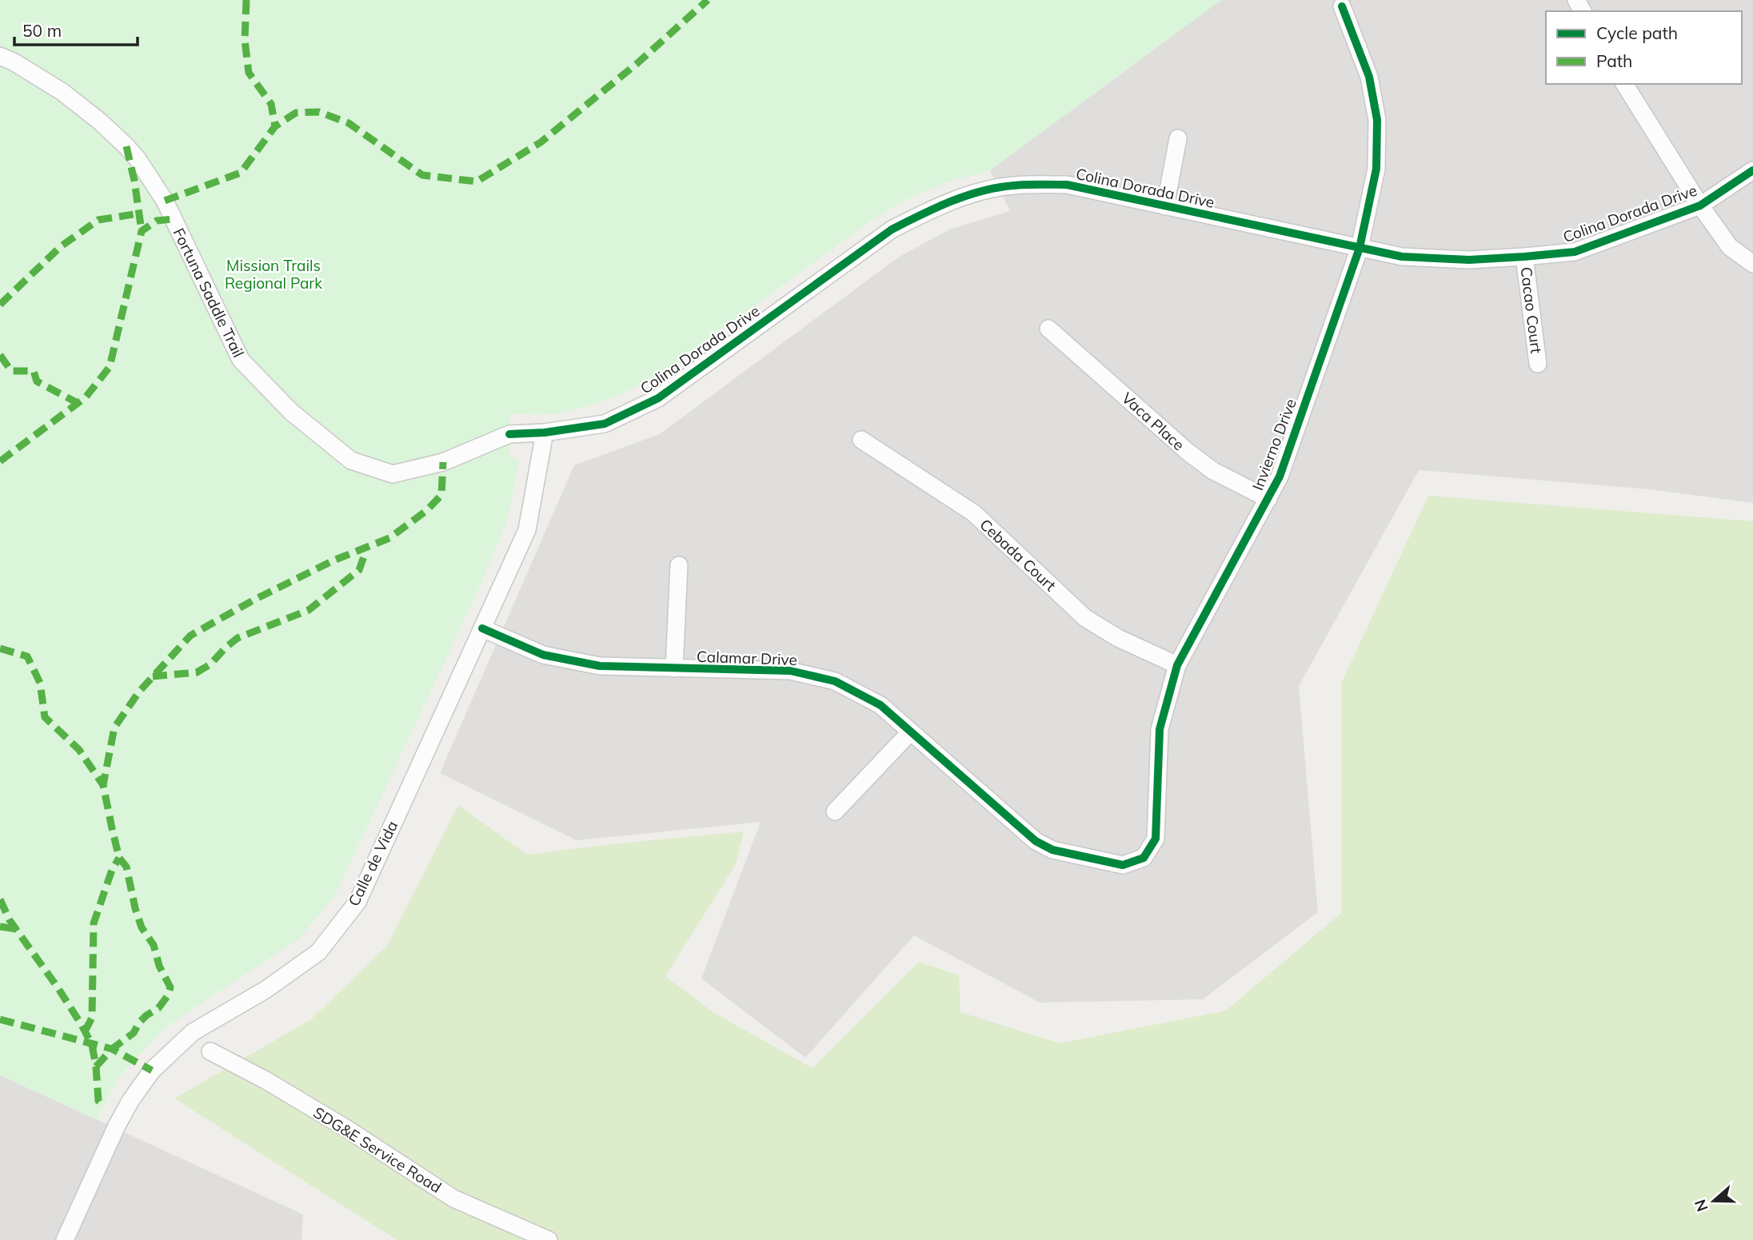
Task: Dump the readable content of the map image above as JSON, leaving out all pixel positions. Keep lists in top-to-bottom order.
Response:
{
  "streets": {
    "street": [
      "Colina Dorada Drive",
      "Fortuna Saddle Trail",
      "Cacao Court",
      "Vaca Place",
      "Invierno Drive",
      "Cebada Court",
      "Calamar Drive",
      "Calle de Vida",
      "SDG&E Service Road"
    ]
  },
  "crossings": [
    ["Colina Dorada Drive", "Fortuna Saddle Trail"],
    ["Colina Dorada Drive", "Cacao Court"],
    ["Colina Dorada Drive", "Invierno Drive"],
    ["Colina Dorada Drive", "Calle de Vida"],
    ["Vaca Place", "Invierno Drive"],
    ["Invierno Drive", "Cebada Court"],
    ["Invierno Drive", "Calamar Drive"],
    ["Calamar Drive", "Calle de Vida"]
  ],
  "parks": ["Mission Trails Regional Park"],
  "legend": ["Cycle path", "Path"],
  "scale_bar": "50 m",
  "north": "left"
}
